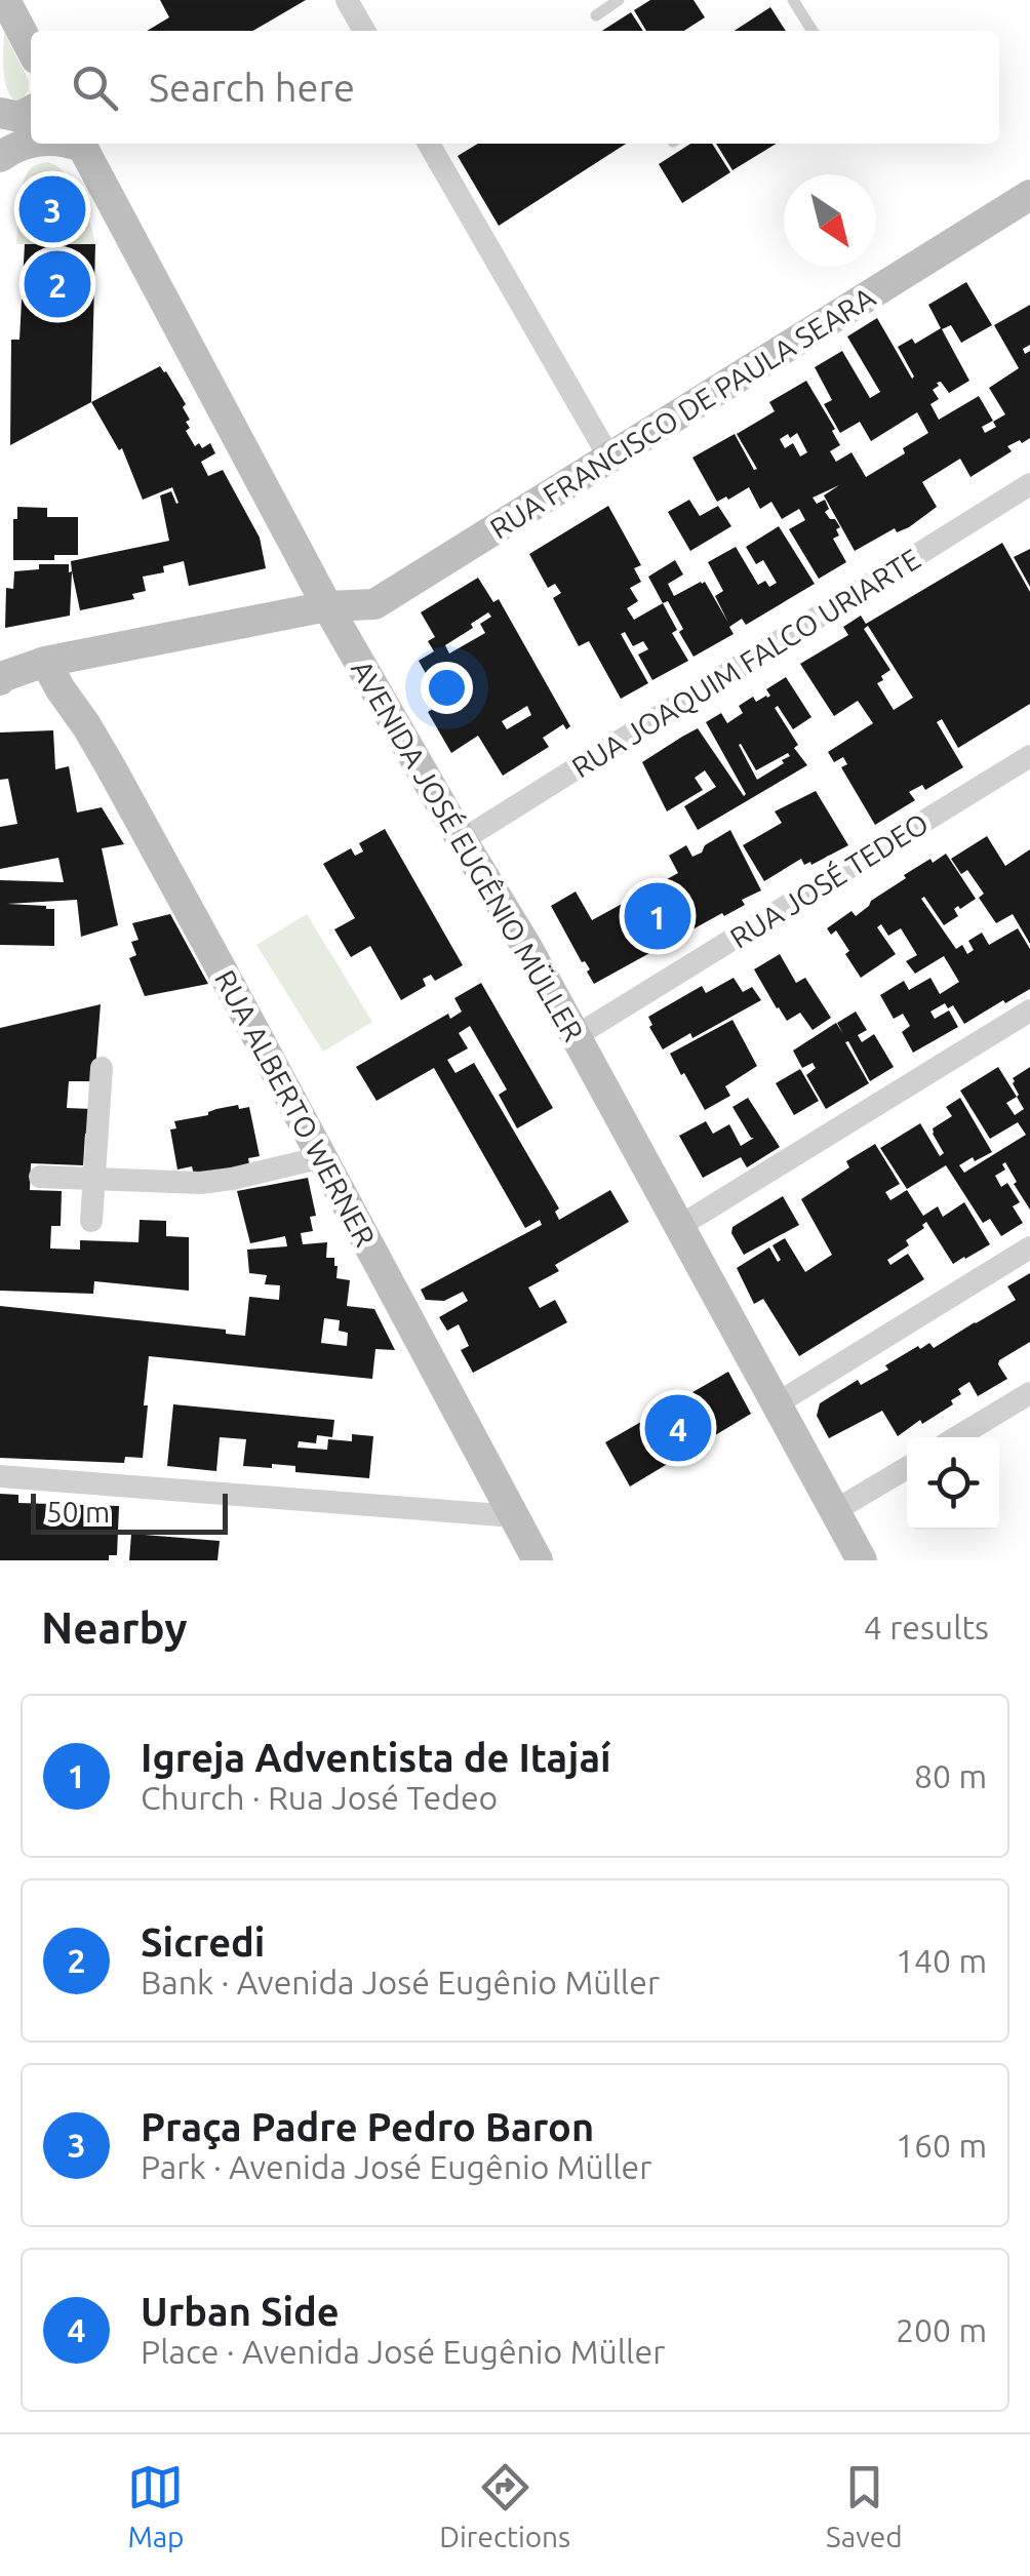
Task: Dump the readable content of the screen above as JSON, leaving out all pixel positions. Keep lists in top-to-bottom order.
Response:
{
  "streets": {
    "main road": ["RUA FRANCISCO DE PAULA SEARA", "AVENIDA JOSÉ EUGÊNIO MÜLLER", "RUA ALBERTO WERNER"],
    "street": ["RUA JOAQUIM FALCO URIARTE", "RUA JOSÉ TEDEO"]
  },
  "crossings": [
    ["RUA FRANCISCO DE PAULA SEARA", "AVENIDA JOSÉ EUGÊNIO MÜLLER"],
    ["RUA FRANCISCO DE PAULA SEARA", "RUA ALBERTO WERNER"],
    ["RUA JOAQUIM FALCO URIARTE", "AVENIDA JOSÉ EUGÊNIO MÜLLER"],
    ["AVENIDA JOSÉ EUGÊNIO MÜLLER", "RUA JOSÉ TEDEO"]
  ],
  "scale_bar": "50 m",
  "north": "bottom right",
  "page": {
    "search": "Search here",
    "pins": [
      "3",
      "2",
      "1",
      "4"
    ],
    "scale": "50 m",
    "heading": ["Nearby", "4 results"],
    "list": [
      {
        "mark": "1",
        "name": "Igreja Adventista de Itajaí",
        "note": "Church · Rua José Tedeo",
        "value": "80 m"
      },
      {
        "mark": "2",
        "name": "Sicredi",
        "note": "Bank · Avenida José Eugênio Müller",
        "value": "140 m"
      },
      {
        "mark": "3",
        "name": "Praça Padre Pedro Baron",
        "note": "Park · Avenida José Eugênio Müller",
        "value": "160 m"
      },
      {
        "mark": "4",
        "name": "Urban Side",
        "note": "Place · Avenida José Eugênio Müller",
        "value": "200 m"
      }
    ],
    "nav": ["Map", "Directions", "Saved"]
  }
}
